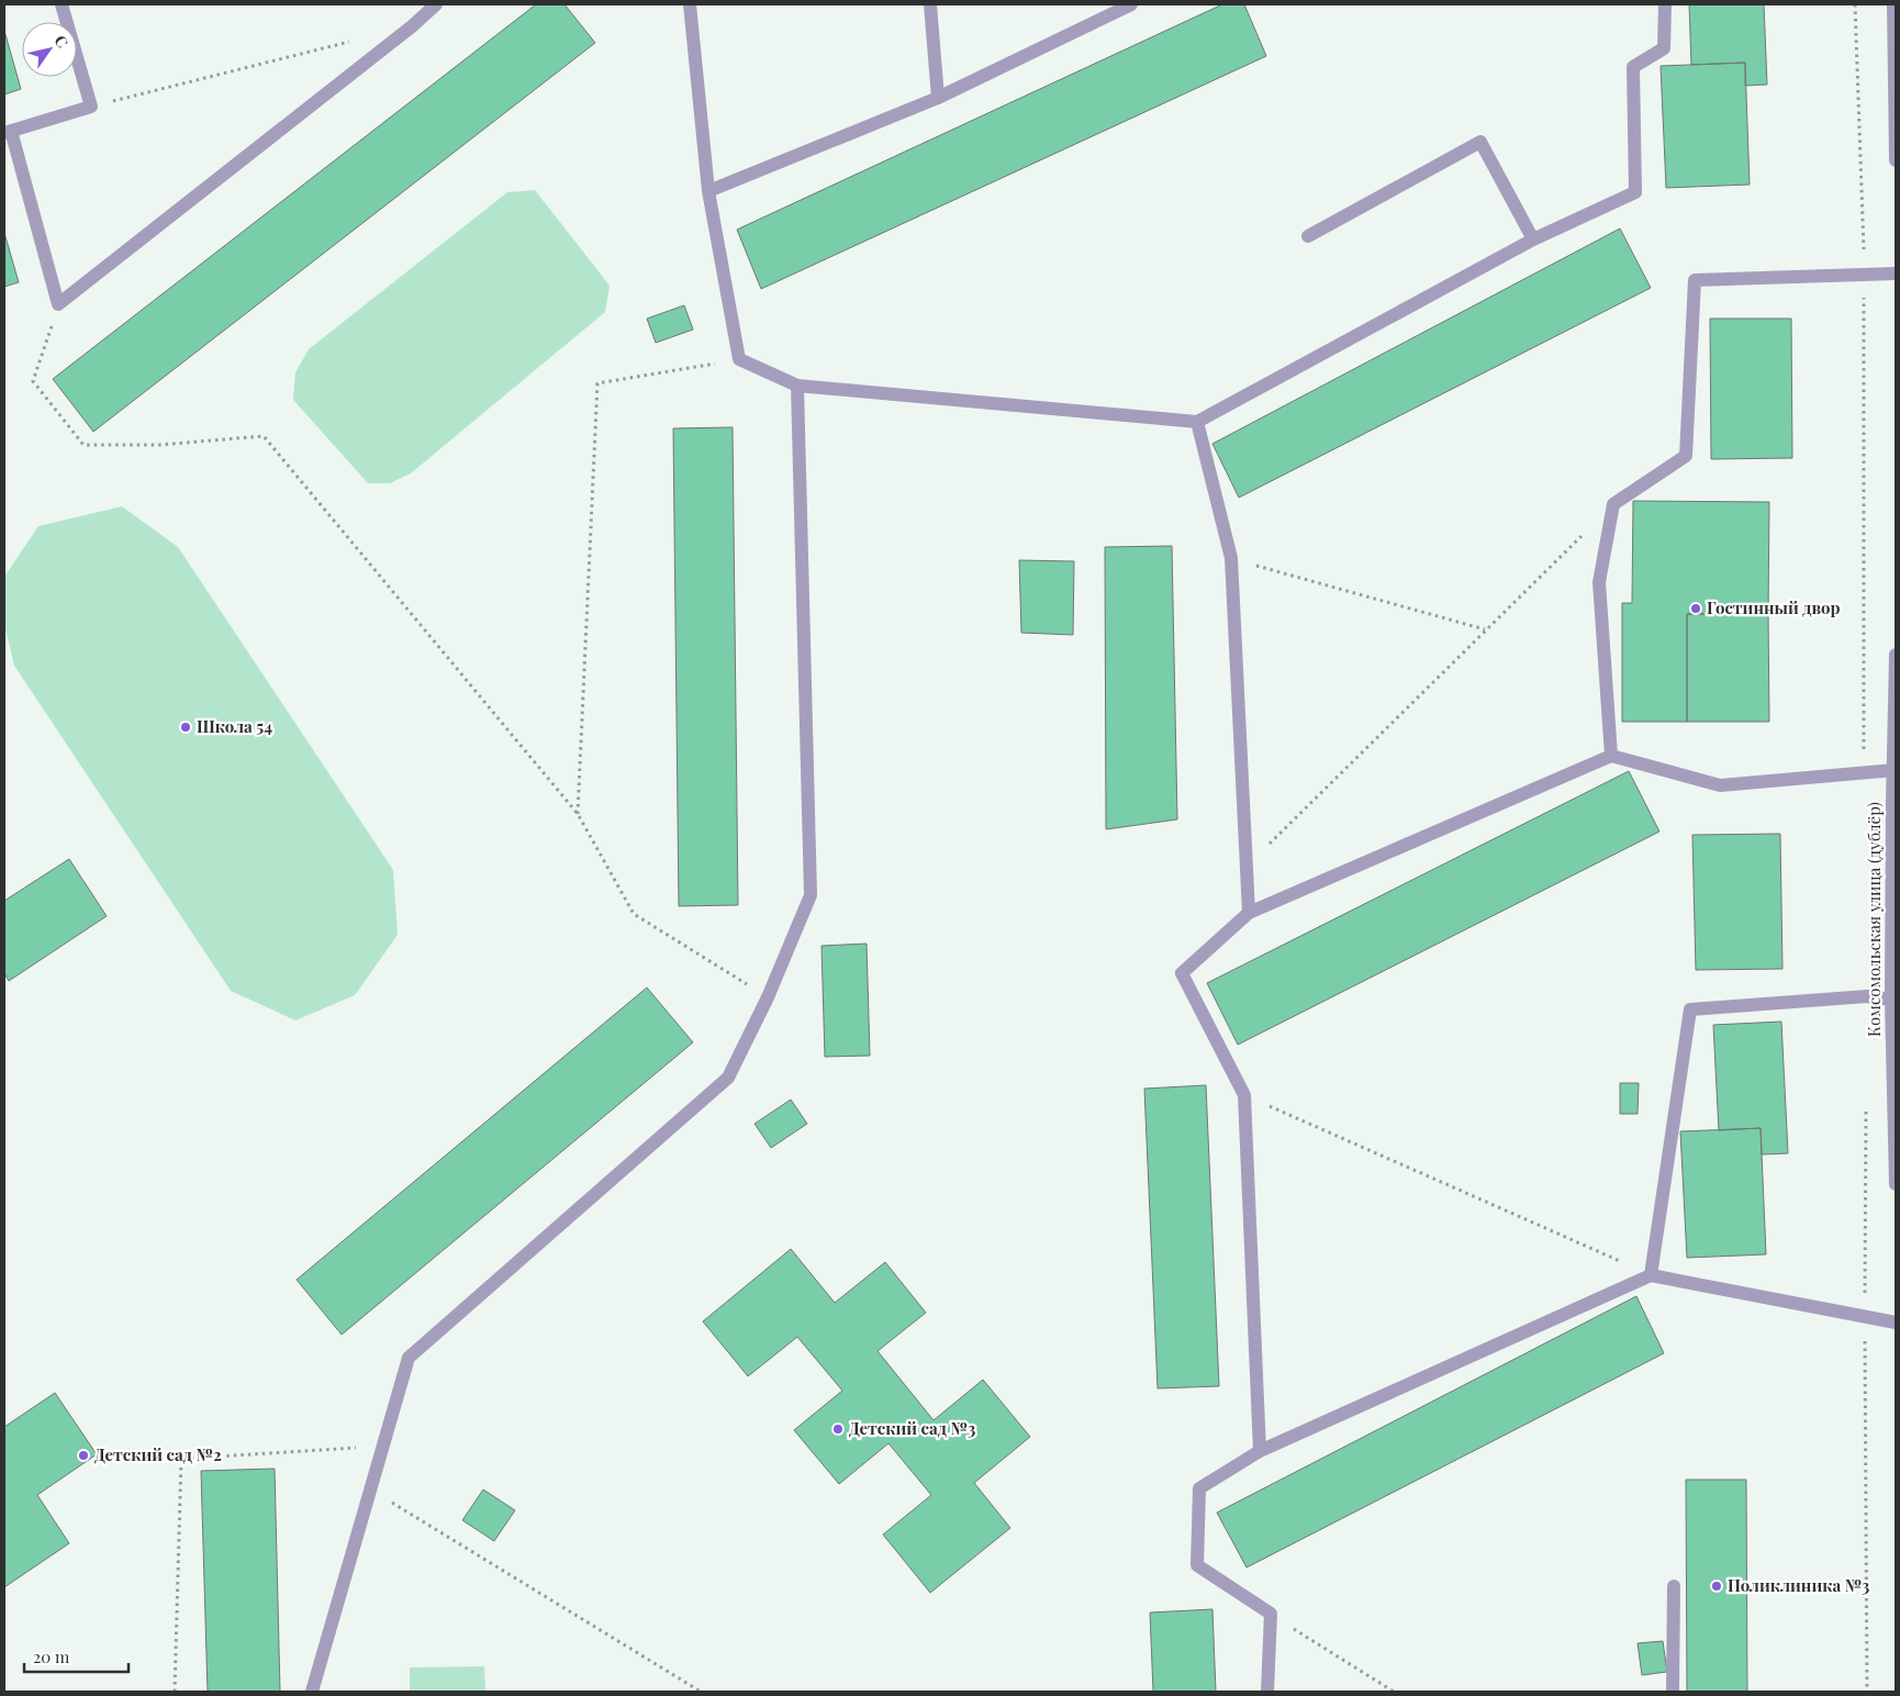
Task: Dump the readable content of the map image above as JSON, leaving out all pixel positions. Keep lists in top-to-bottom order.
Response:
{
  "streets": {
    "street": ["Комсомольская улица (дублёр)"]
  },
  "places": [
    "Гостинный двор",
    "Школа 54",
    "Детский сад №3",
    "Детский сад №2",
    "Поликлиника №3"
  ],
  "scale_bar": "20 m",
  "north": "top right"
}
